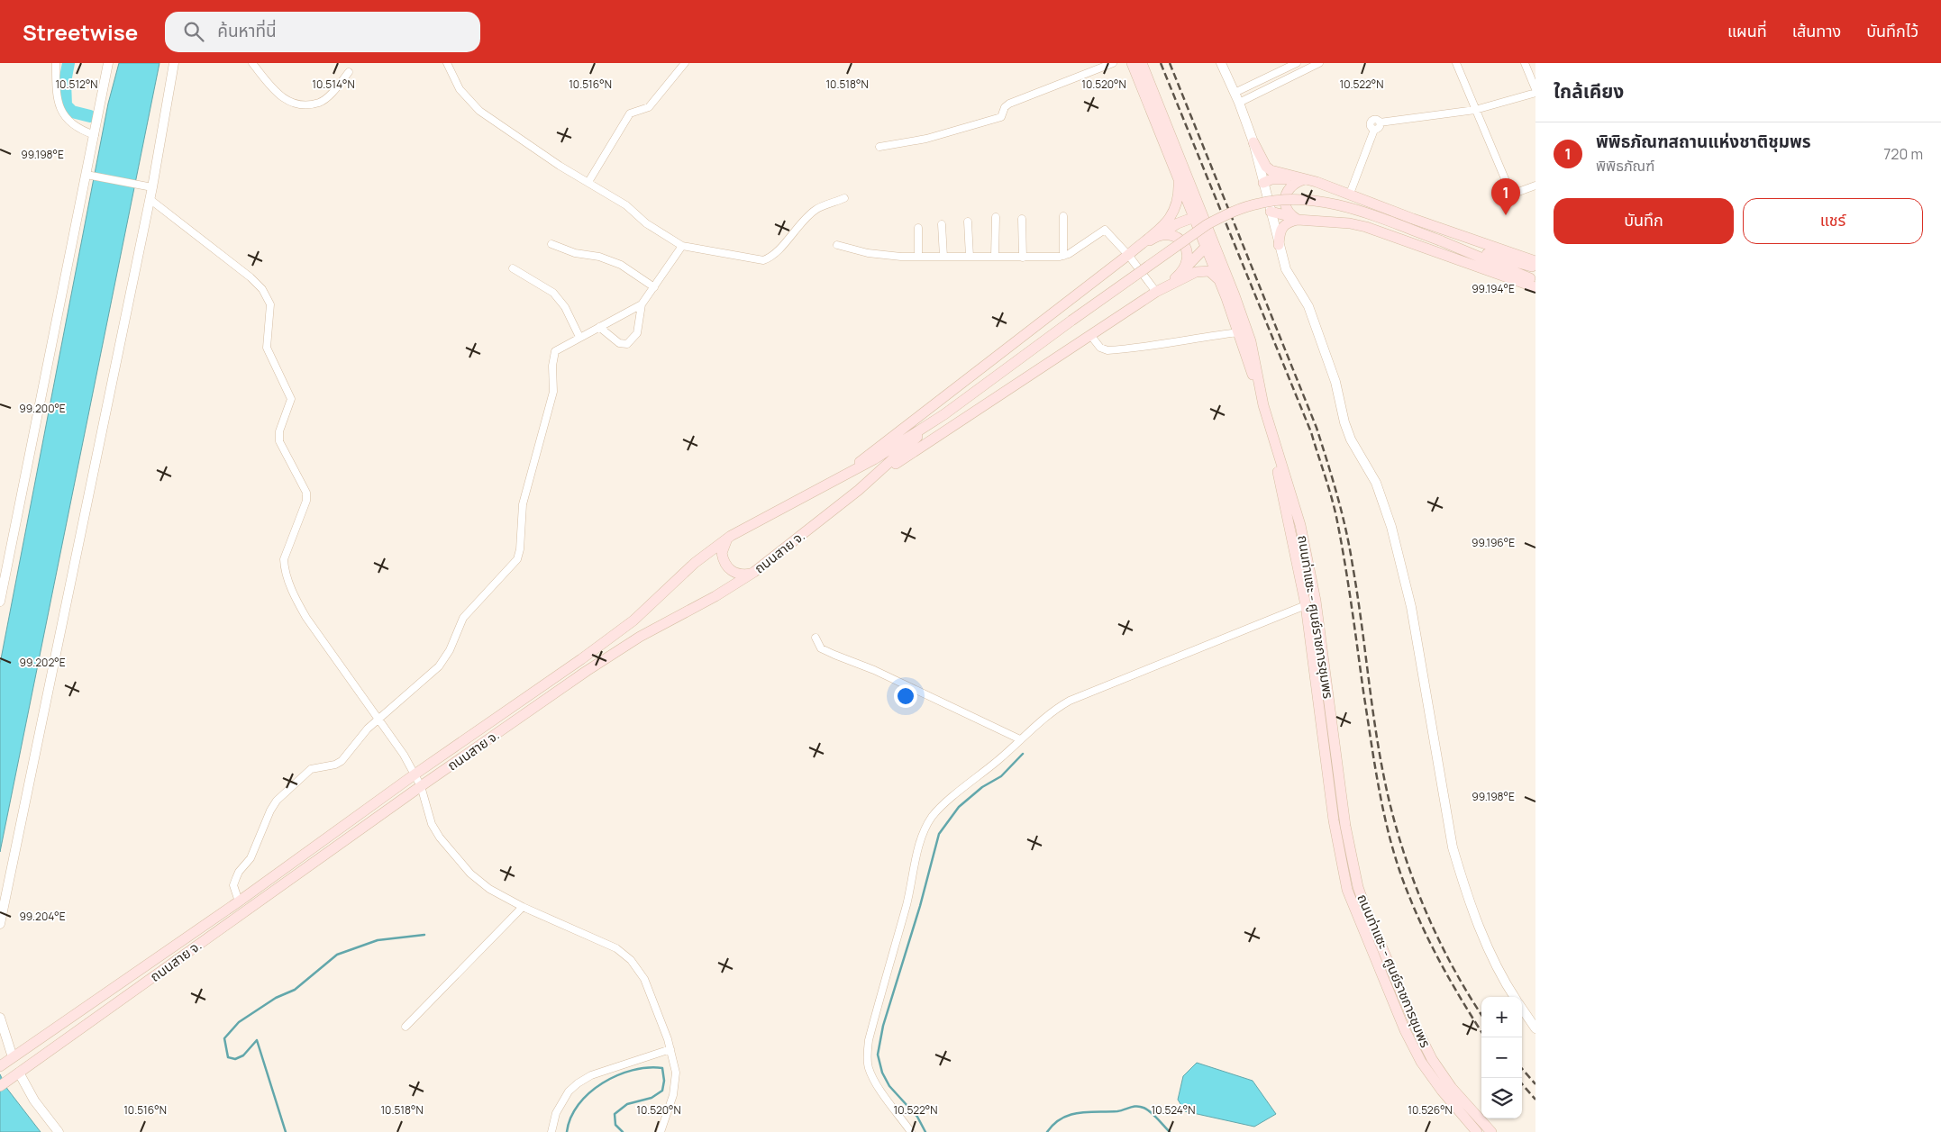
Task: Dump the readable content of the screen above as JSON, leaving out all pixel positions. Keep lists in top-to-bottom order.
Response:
{
  "streets": {
    "main road": ["ถนนสาย จ.", "ถนนท่าแซะ - ศูนย์ราชการชุมพร"]
  },
  "page": {
    "header": "Streetwise",
    "search": "ค้นหาที่นี่",
    "nav": ["แผนที่", "เส้นทาง", "บันทึกไว้"],
    "heading": "ใกล้เคียง",
    "list": [
      {
        "mark": "1",
        "name": "พิพิธภัณฑสถานแห่งชาติชุมพร",
        "note": "พิพิธภัณฑ์",
        "value": "720 m"
      }
    ],
    "pins": "1",
    "buttons": ["บันทึก", "แชร์"],
    "map_buttons": ["+", "−"]
  },
  "coordinates": [
    "10.512°N",
    "10.514°N",
    "10.516°N",
    "10.518°N",
    "10.520°N",
    "10.522°N",
    "99.198°E",
    "99.194°E",
    "99.200°E",
    "99.196°E",
    "99.202°E",
    "99.204°E",
    "10.524°N",
    "10.526°N"
  ]
}
